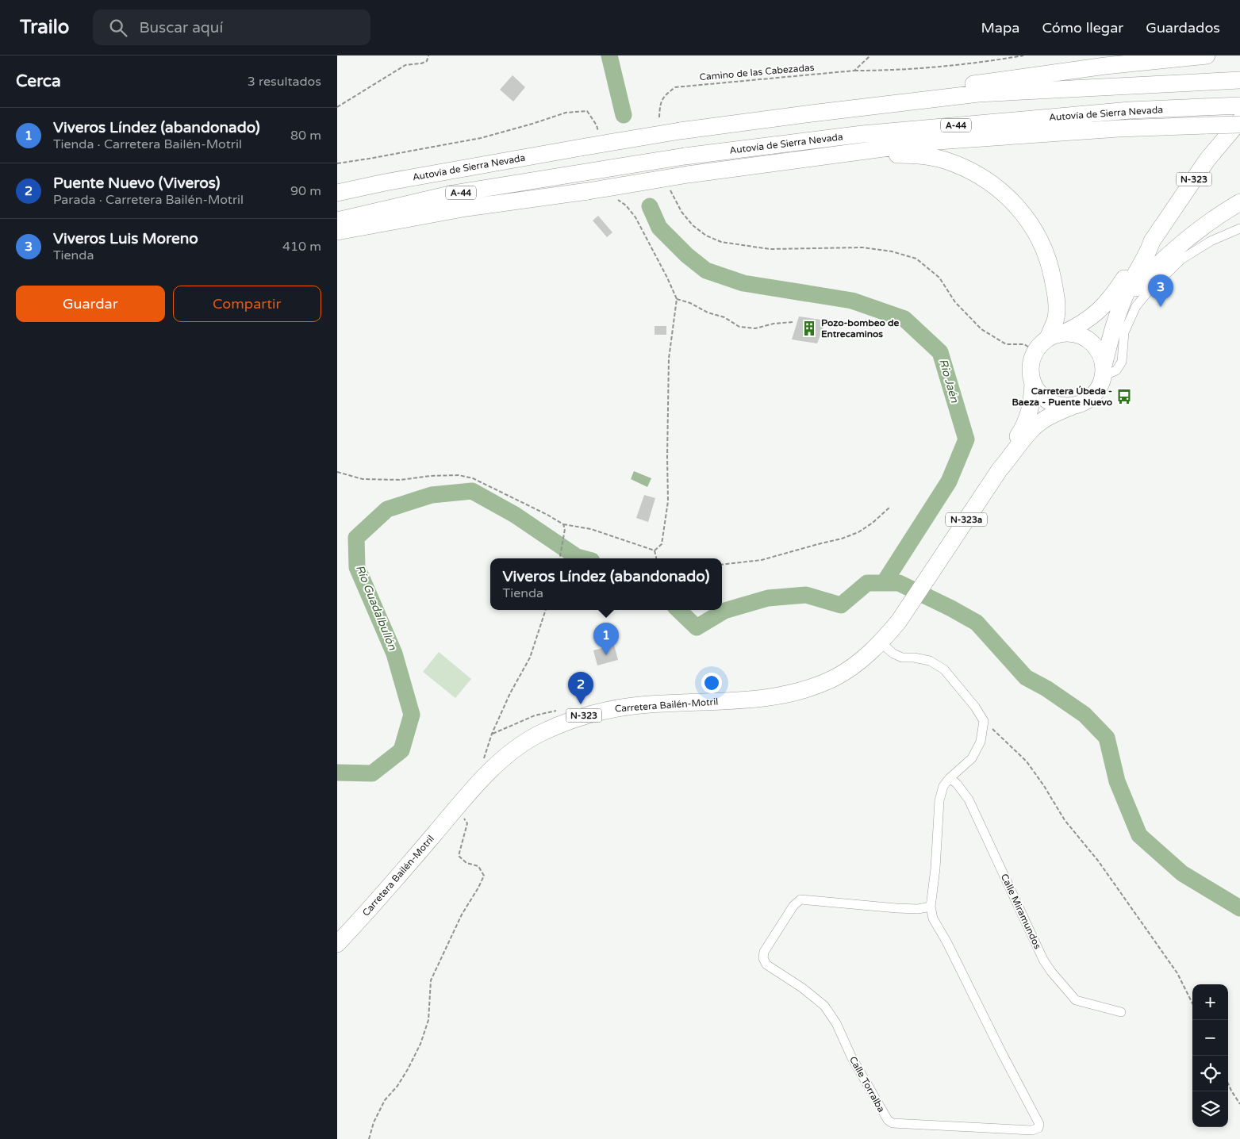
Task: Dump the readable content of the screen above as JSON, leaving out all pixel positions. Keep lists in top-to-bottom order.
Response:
{
  "streets": {
    "highway": [
      "Autovía de Sierra Nevada",
      "A-44",
      "N-323",
      "N-323a",
      "Carretera Bailén-Motril"
    ],
    "street": ["Calle Miramundos", "Calle Torralba"],
    "path": ["Camino de las Cabezadas"]
  },
  "crossings": [
    ["N-323a", "Carretera Bailén-Motril"],
    ["Calle Miramundos", "Calle Torralba"]
  ],
  "water": ["Rio Jaén", "Río Guadalbullón"],
  "places": {
    "building": ["Pozo-bombeo de Entrecaminos"],
    "bus stop": ["Carretera Úbeda - Baeza - Puente Nuevo"]
  },
  "page": {
    "header": "Trailo",
    "search": "Buscar aquí",
    "nav": ["Mapa", "Cómo llegar", "Guardados"],
    "heading": ["Cerca", "3 resultados"],
    "list": [
      {
        "mark": "1",
        "name": "Viveros Líndez (abandonado)",
        "note": "Tienda · Carretera Bailén-Motril",
        "value": "80 m"
      },
      {
        "mark": "2",
        "name": "Puente Nuevo (Viveros)",
        "note": "Parada · Carretera Bailén-Motril",
        "value": "90 m"
      },
      {
        "mark": "3",
        "name": "Viveros Luis Moreno",
        "note": "Tienda",
        "value": "410 m"
      }
    ],
    "buttons": ["Guardar", "Compartir"],
    "pins": ["3", "1", "2"],
    "popup": ["Viveros Líndez (abandonado)", "Tienda"],
    "map_buttons": ["+", "−"]
  }
}
